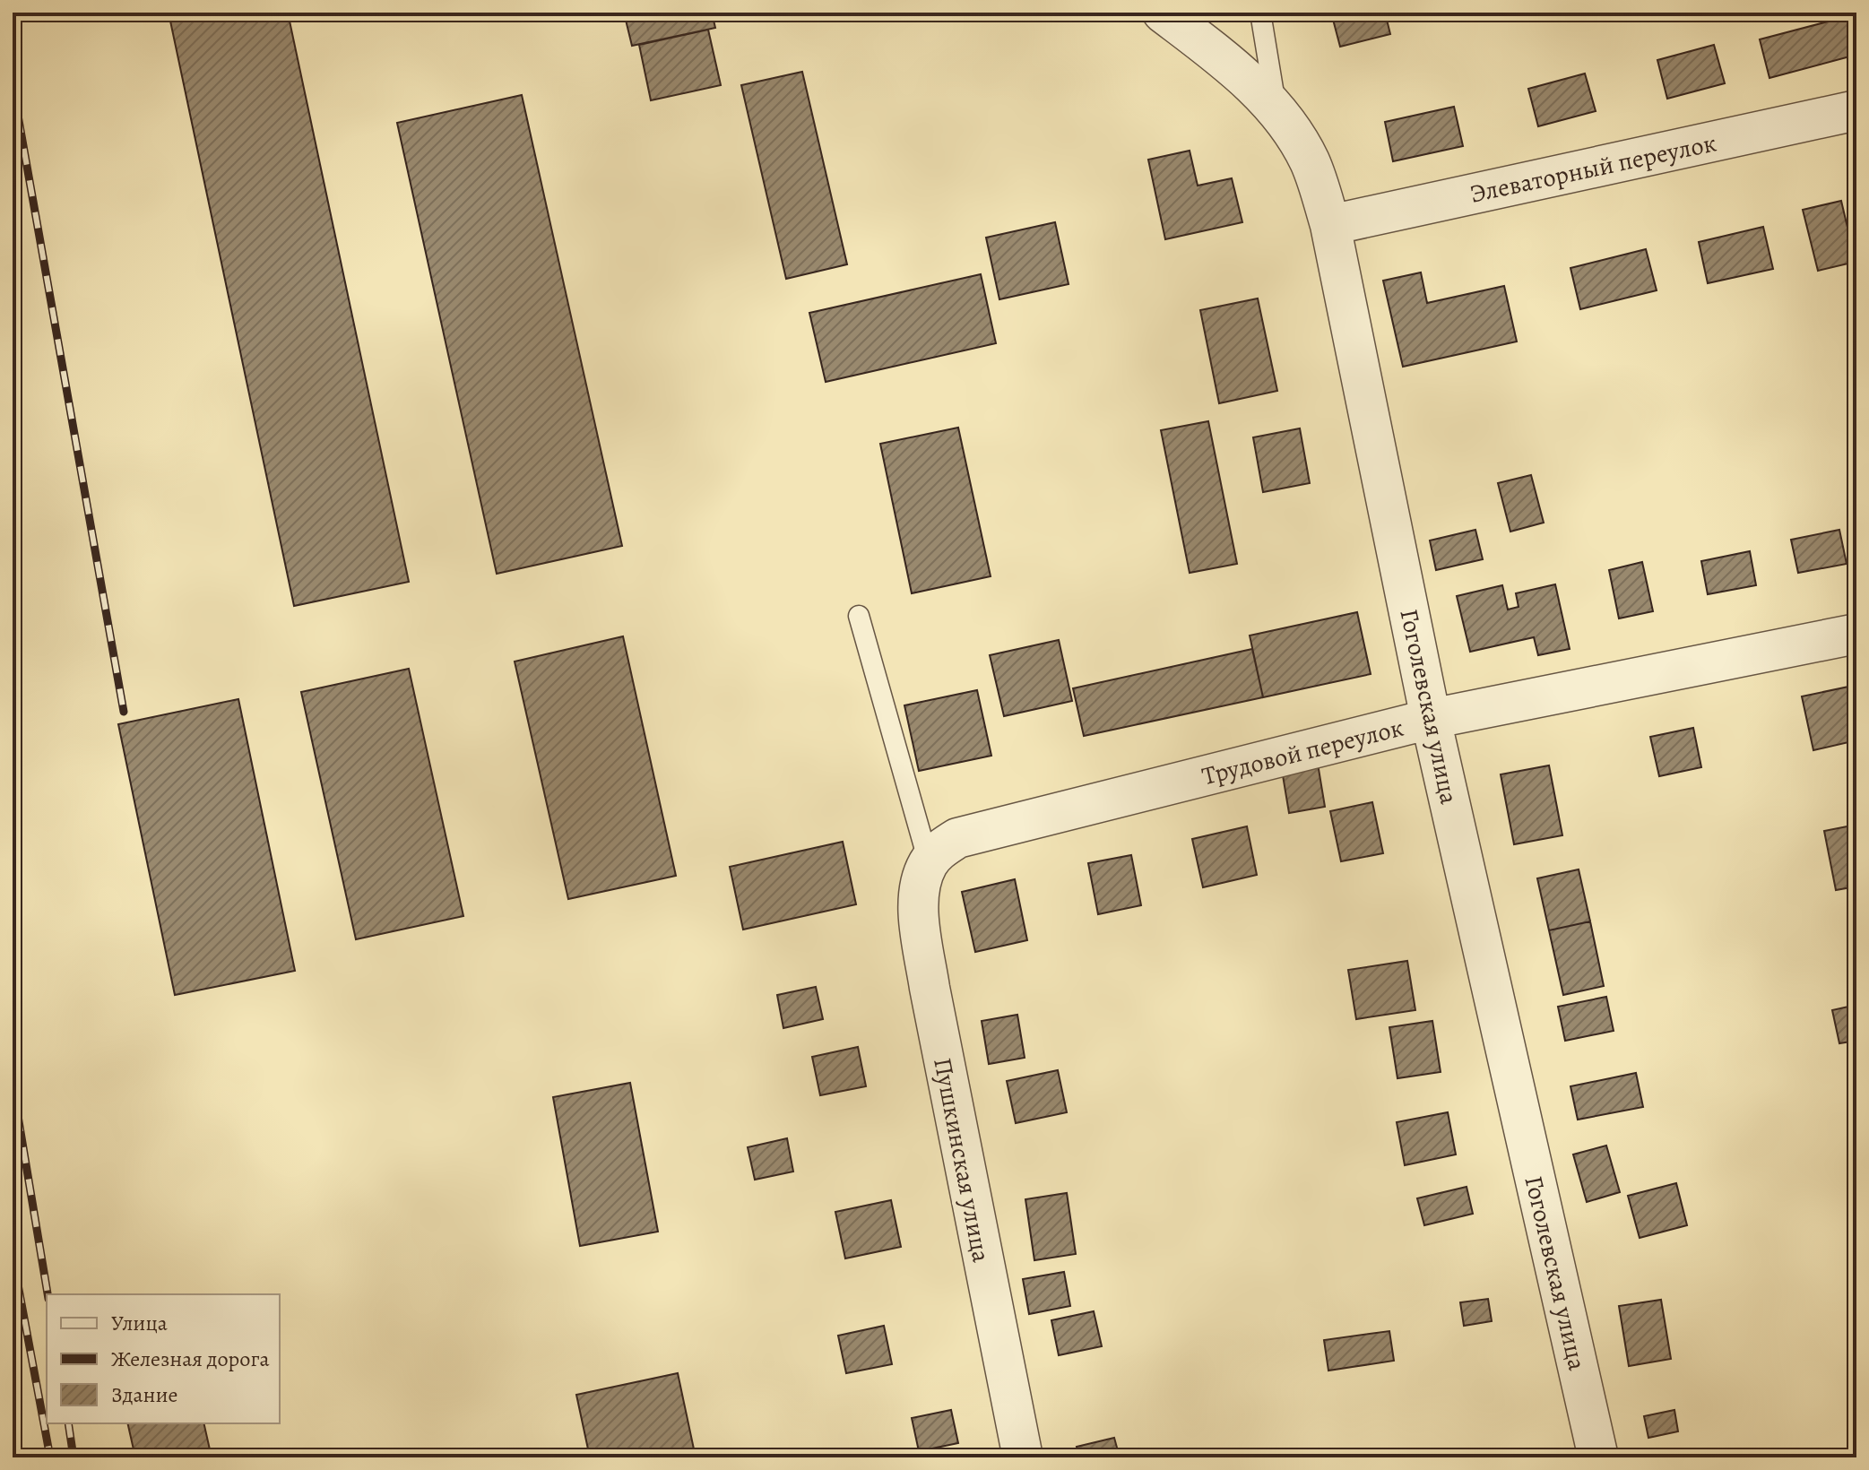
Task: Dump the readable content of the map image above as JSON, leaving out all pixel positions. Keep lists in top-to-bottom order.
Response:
{
  "streets": {
    "street": [
      "Элеваторный переулок",
      "Гоголевская улица",
      "Трудовой переулок",
      "Пушкинская улица"
    ]
  },
  "crossings": [
    ["Элеваторный переулок", "Гоголевская улица"],
    ["Гоголевская улица", "Трудовой переулок"],
    ["Трудовой переулок", "Пушкинская улица"]
  ],
  "legend": ["Улица", "Железная дорога", "Здание"]
}
